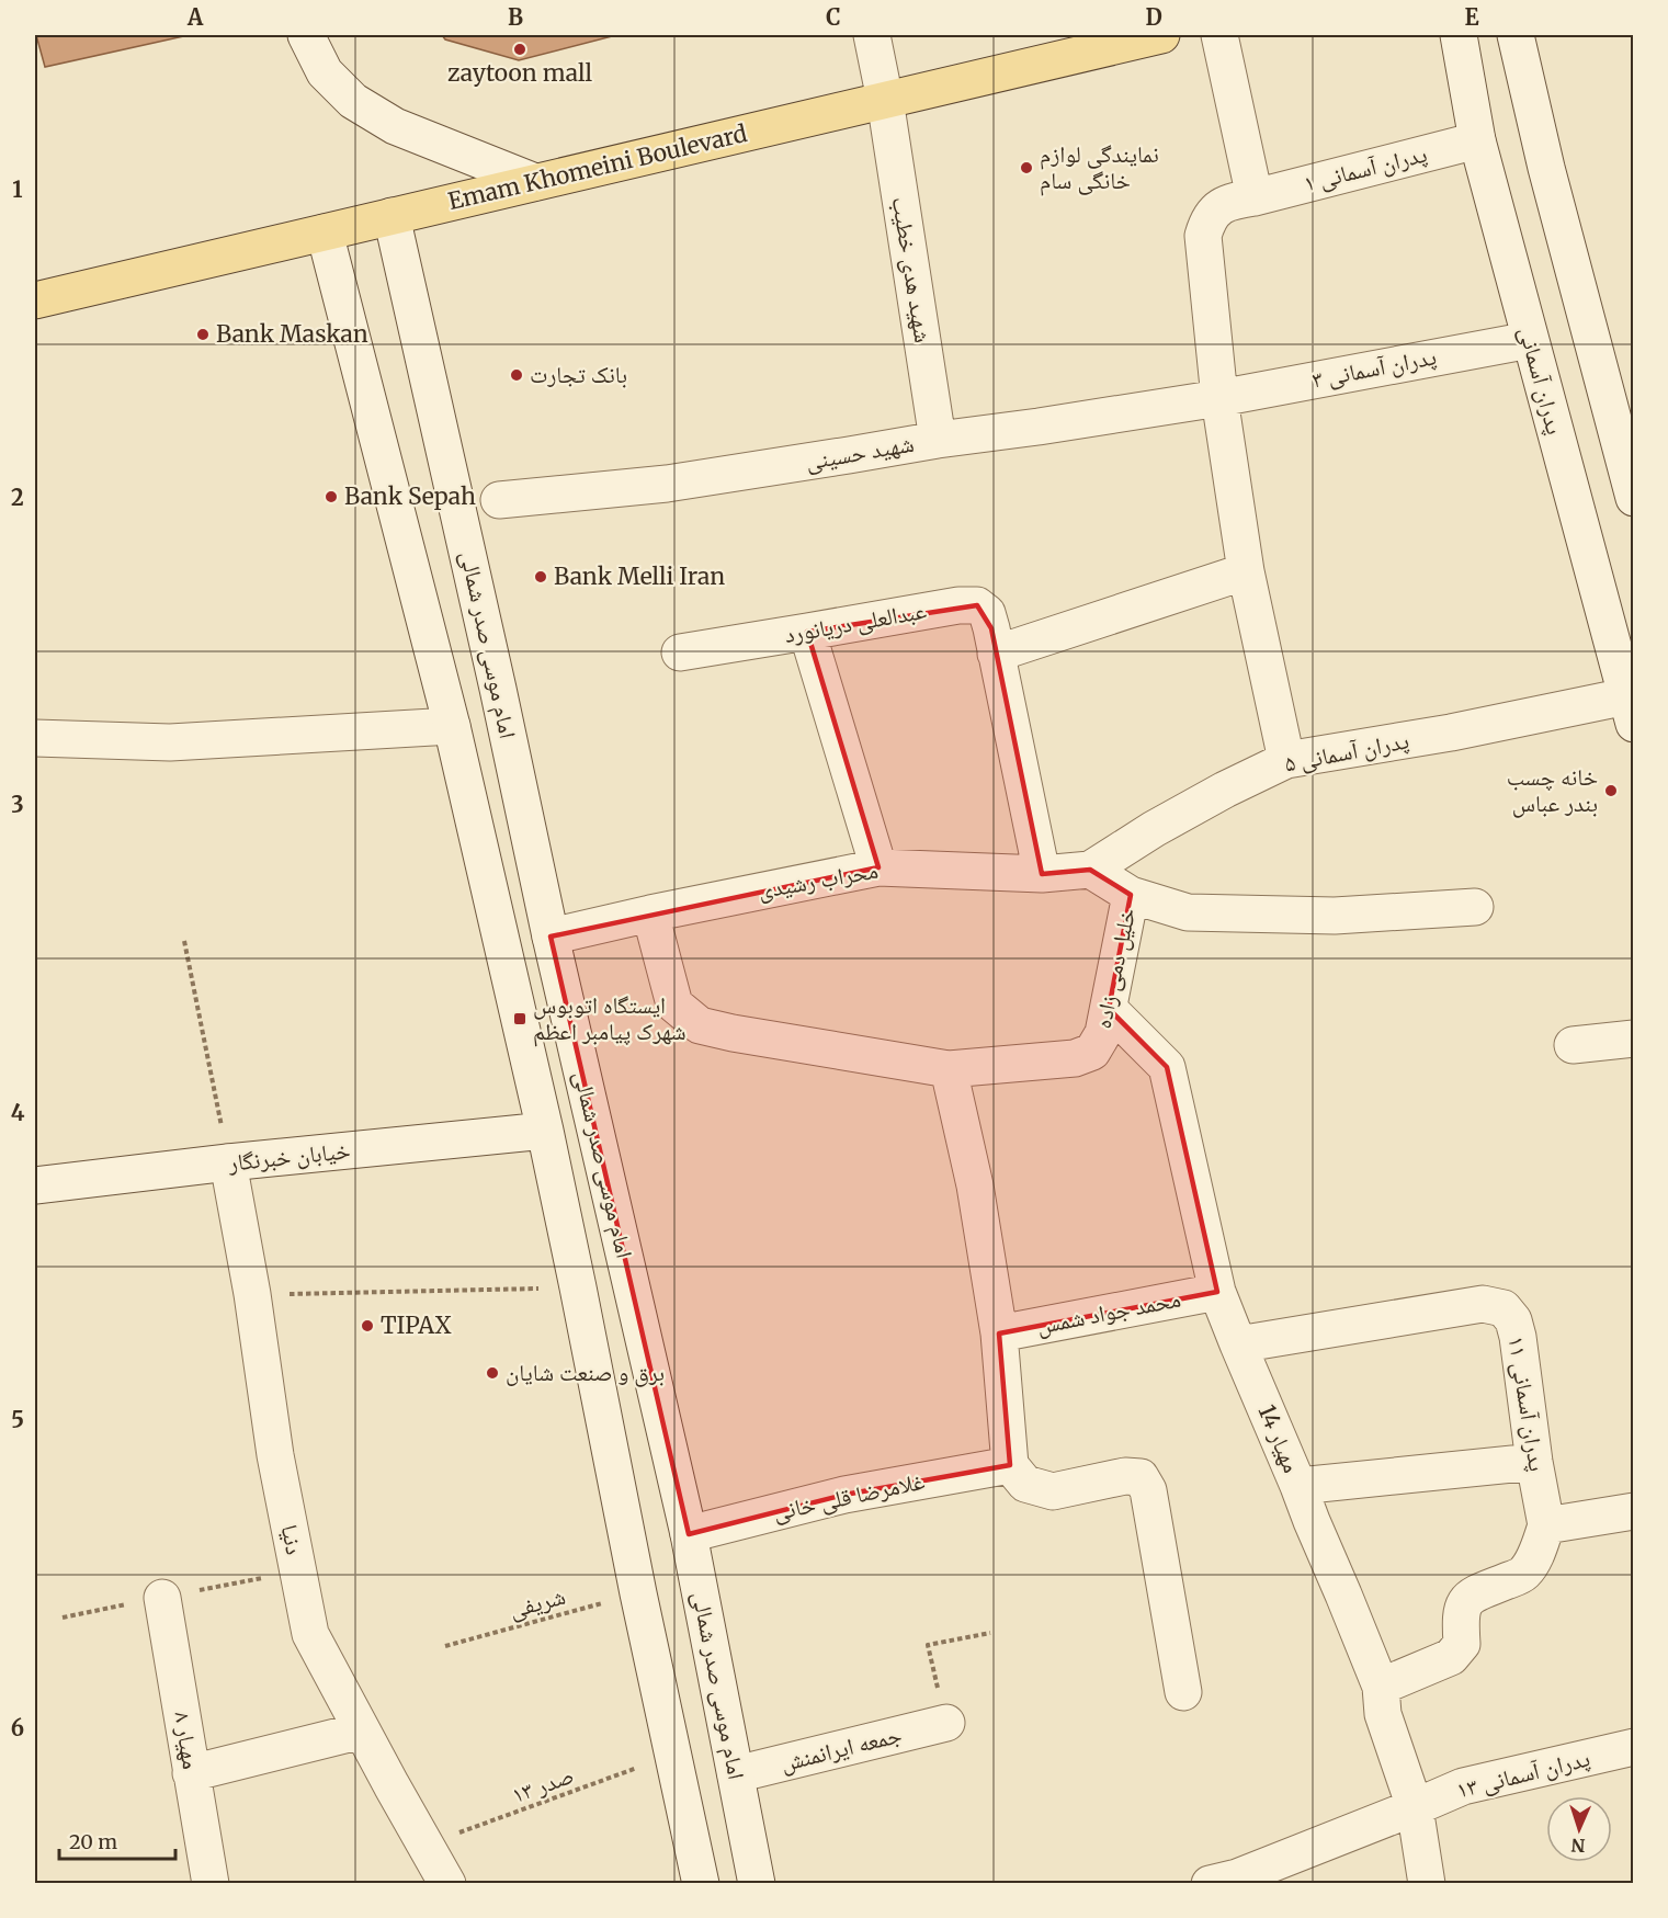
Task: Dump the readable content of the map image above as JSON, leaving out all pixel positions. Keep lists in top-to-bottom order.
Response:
{
  "streets": {
    "main road": ["Emam Khomeini Boulevard"],
    "street": [
      "پدران آسمانی ۱",
      "شهید هدی خطیب",
      "پدران آسمانی ۳",
      "پدران آسمانی",
      "شهید حسینی",
      "عبدالعلی دریانورد",
      "امام موسی صدر شمالی",
      "پدران آسمانی ۵",
      "محراب رشیدی",
      "خلیل دمی زاده",
      "خیابان خبرنگار",
      "محمد جواد شمس",
      "پدران آسمانی ۱۱",
      "مهیار 14",
      "غلامرضا قلی خانی",
      "دنیا",
      "مهیار ۸",
      "جمعه ایرانمنش",
      "پدران آسمانی ۱۳"
    ],
    "path": ["شریفی", "صدر ۱۳"]
  },
  "crossings": [
    ["Emam Khomeini Boulevard", "شهید هدی خطیب"],
    ["Emam Khomeini Boulevard", "امام موسی صدر شمالی"],
    ["پدران آسمانی ۱", "پدران آسمانی ۳"],
    ["پدران آسمانی ۱", "پدران آسمانی"],
    ["پدران آسمانی ۱", "شهید حسینی"],
    ["شهید هدی خطیب", "شهید حسینی"],
    ["پدران آسمانی ۳", "پدران آسمانی"],
    ["پدران آسمانی ۳", "شهید حسینی"],
    ["پدران آسمانی", "پدران آسمانی ۵"],
    ["عبدالعلی دریانورد", "محراب رشیدی"],
    ["امام موسی صدر شمالی", "محراب رشیدی"],
    ["امام موسی صدر شمالی", "غلامرضا قلی خانی"],
    ["امام موسی صدر شمالی", "جمعه ایرانمنش"],
    ["پدران آسمانی ۵", "محراب رشیدی"],
    ["خلیل دمی زاده", "مهیار 14"],
    ["خیابان خبرنگار", "دنیا"],
    ["محمد جواد شمس", "مهیار 14"],
    ["پدران آسمانی ۱۱", "مهیار 14"],
    ["مهیار 14", "پدران آسمانی ۱۳"],
    ["دنیا", "صدر ۱۳"]
  ],
  "places": {
    "other": [
      "zaytoon mall",
      "نمایندگی لوازم خانگی سام",
      "Bank Maskan",
      "بانک تجارت",
      "Bank Sepah",
      "Bank Melli Iran",
      "خانه چسب بندر عباس",
      "TIPAX",
      "برق و صنعت شایان"
    ],
    "transit": ["ایستگاه اتوبوس شهرک پیامبر اعظم"]
  },
  "scale_bar": "20 m",
  "north": "bottom",
  "grid": {
    "columns": [
      "A",
      "B",
      "C",
      "D",
      "E"
    ],
    "rows": [
      "1",
      "2",
      "3",
      "4",
      "5",
      "6"
    ]
  }
}
